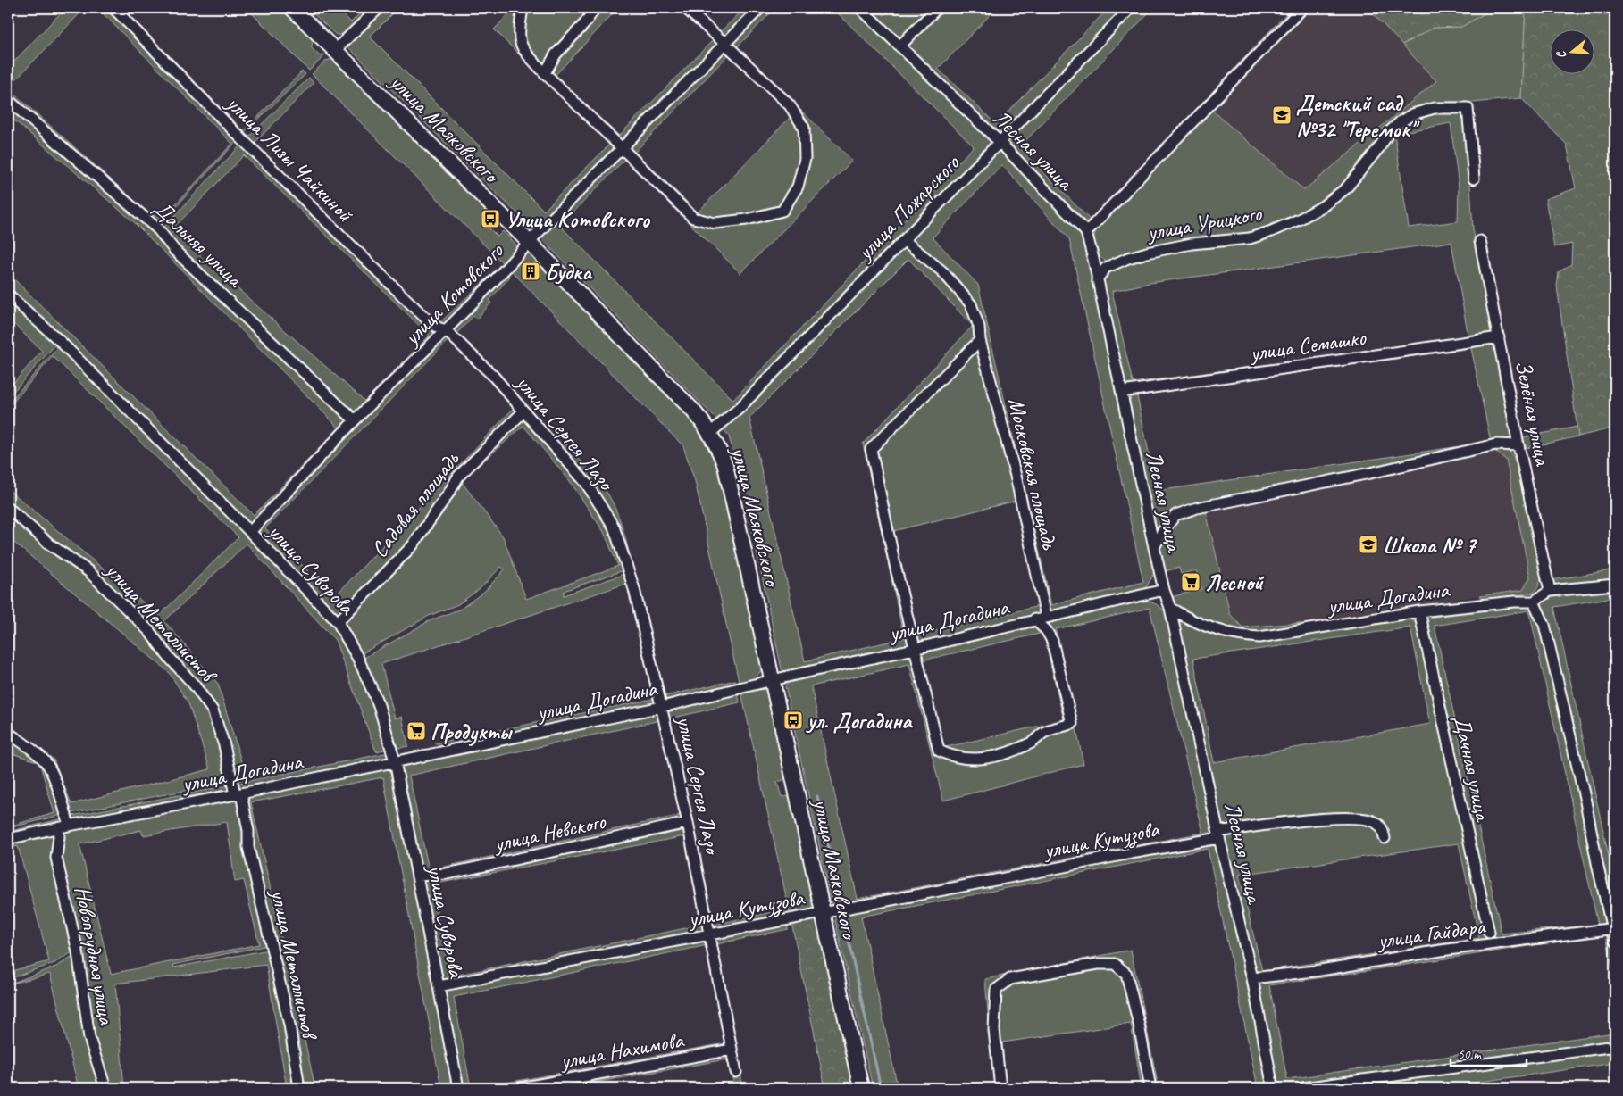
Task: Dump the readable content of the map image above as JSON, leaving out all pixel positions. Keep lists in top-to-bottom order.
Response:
{
  "streets": {
    "main road": ["улица Маяковского"],
    "street": [
      "Лесная улица",
      "улица Лизы Чайкиной",
      "улица Пожарского",
      "улица Урицкого",
      "Дальняя улица",
      "улица Котовского",
      "улица Семашко",
      "Зелёная улица",
      "улица Сергея Лазо",
      "Московская площадь",
      "Садовая площадь",
      "улица Суворова",
      "улица Догадина",
      "улица Металлистов",
      "Дачная улица",
      "улица Невского",
      "улица Кутузова",
      "улица Гайдара",
      "Новопрудная улица",
      "улица Нахимова"
    ]
  },
  "crossings": [
    ["улица Маяковского", "улица Пожарского"],
    ["улица Маяковского", "улица Котовского"],
    ["улица Маяковского", "улица Догадина"],
    ["улица Маяковского", "улица Кутузова"],
    ["Лесная улица", "улица Пожарского"],
    ["Лесная улица", "улица Урицкого"],
    ["Лесная улица", "улица Семашко"],
    ["Лесная улица", "улица Догадина"],
    ["Лесная улица", "улица Кутузова"],
    ["Лесная улица", "улица Гайдара"],
    ["улица Лизы Чайкиной", "улица Котовского"],
    ["улица Лизы Чайкиной", "улица Сергея Лазо"],
    ["улица Пожарского", "Московская площадь"],
    ["Дальняя улица", "улица Котовского"],
    ["улица Котовского", "улица Сергея Лазо"],
    ["улица Котовского", "улица Суворова"],
    ["улица Семашко", "Зелёная улица"],
    ["улица Сергея Лазо", "Садовая площадь"],
    ["улица Сергея Лазо", "улица Догадина"],
    ["улица Сергея Лазо", "улица Невского"],
    ["улица Сергея Лазо", "улица Кутузова"],
    ["улица Сергея Лазо", "улица Нахимова"],
    ["Московская площадь", "улица Догадина"],
    ["Садовая площадь", "улица Суворова"],
    ["улица Суворова", "улица Догадина"],
    ["улица Суворова", "улица Невского"],
    ["улица Суворова", "улица Кутузова"],
    ["улица Догадина", "улица Металлистов"],
    ["улица Догадина", "Дачная улица"],
    ["улица Догадина", "Новопрудная улица"]
  ],
  "places": {
    "school or university": ["Детский сад №32 \"Теремок\"", "Школа № 7"],
    "bus stop": ["Улица Котовского", "ул. Догадина"],
    "building": ["Будка"],
    "supermarket": ["Лесной", "Продукты"]
  },
  "scale_bar": "50 m",
  "north": "left"
}
